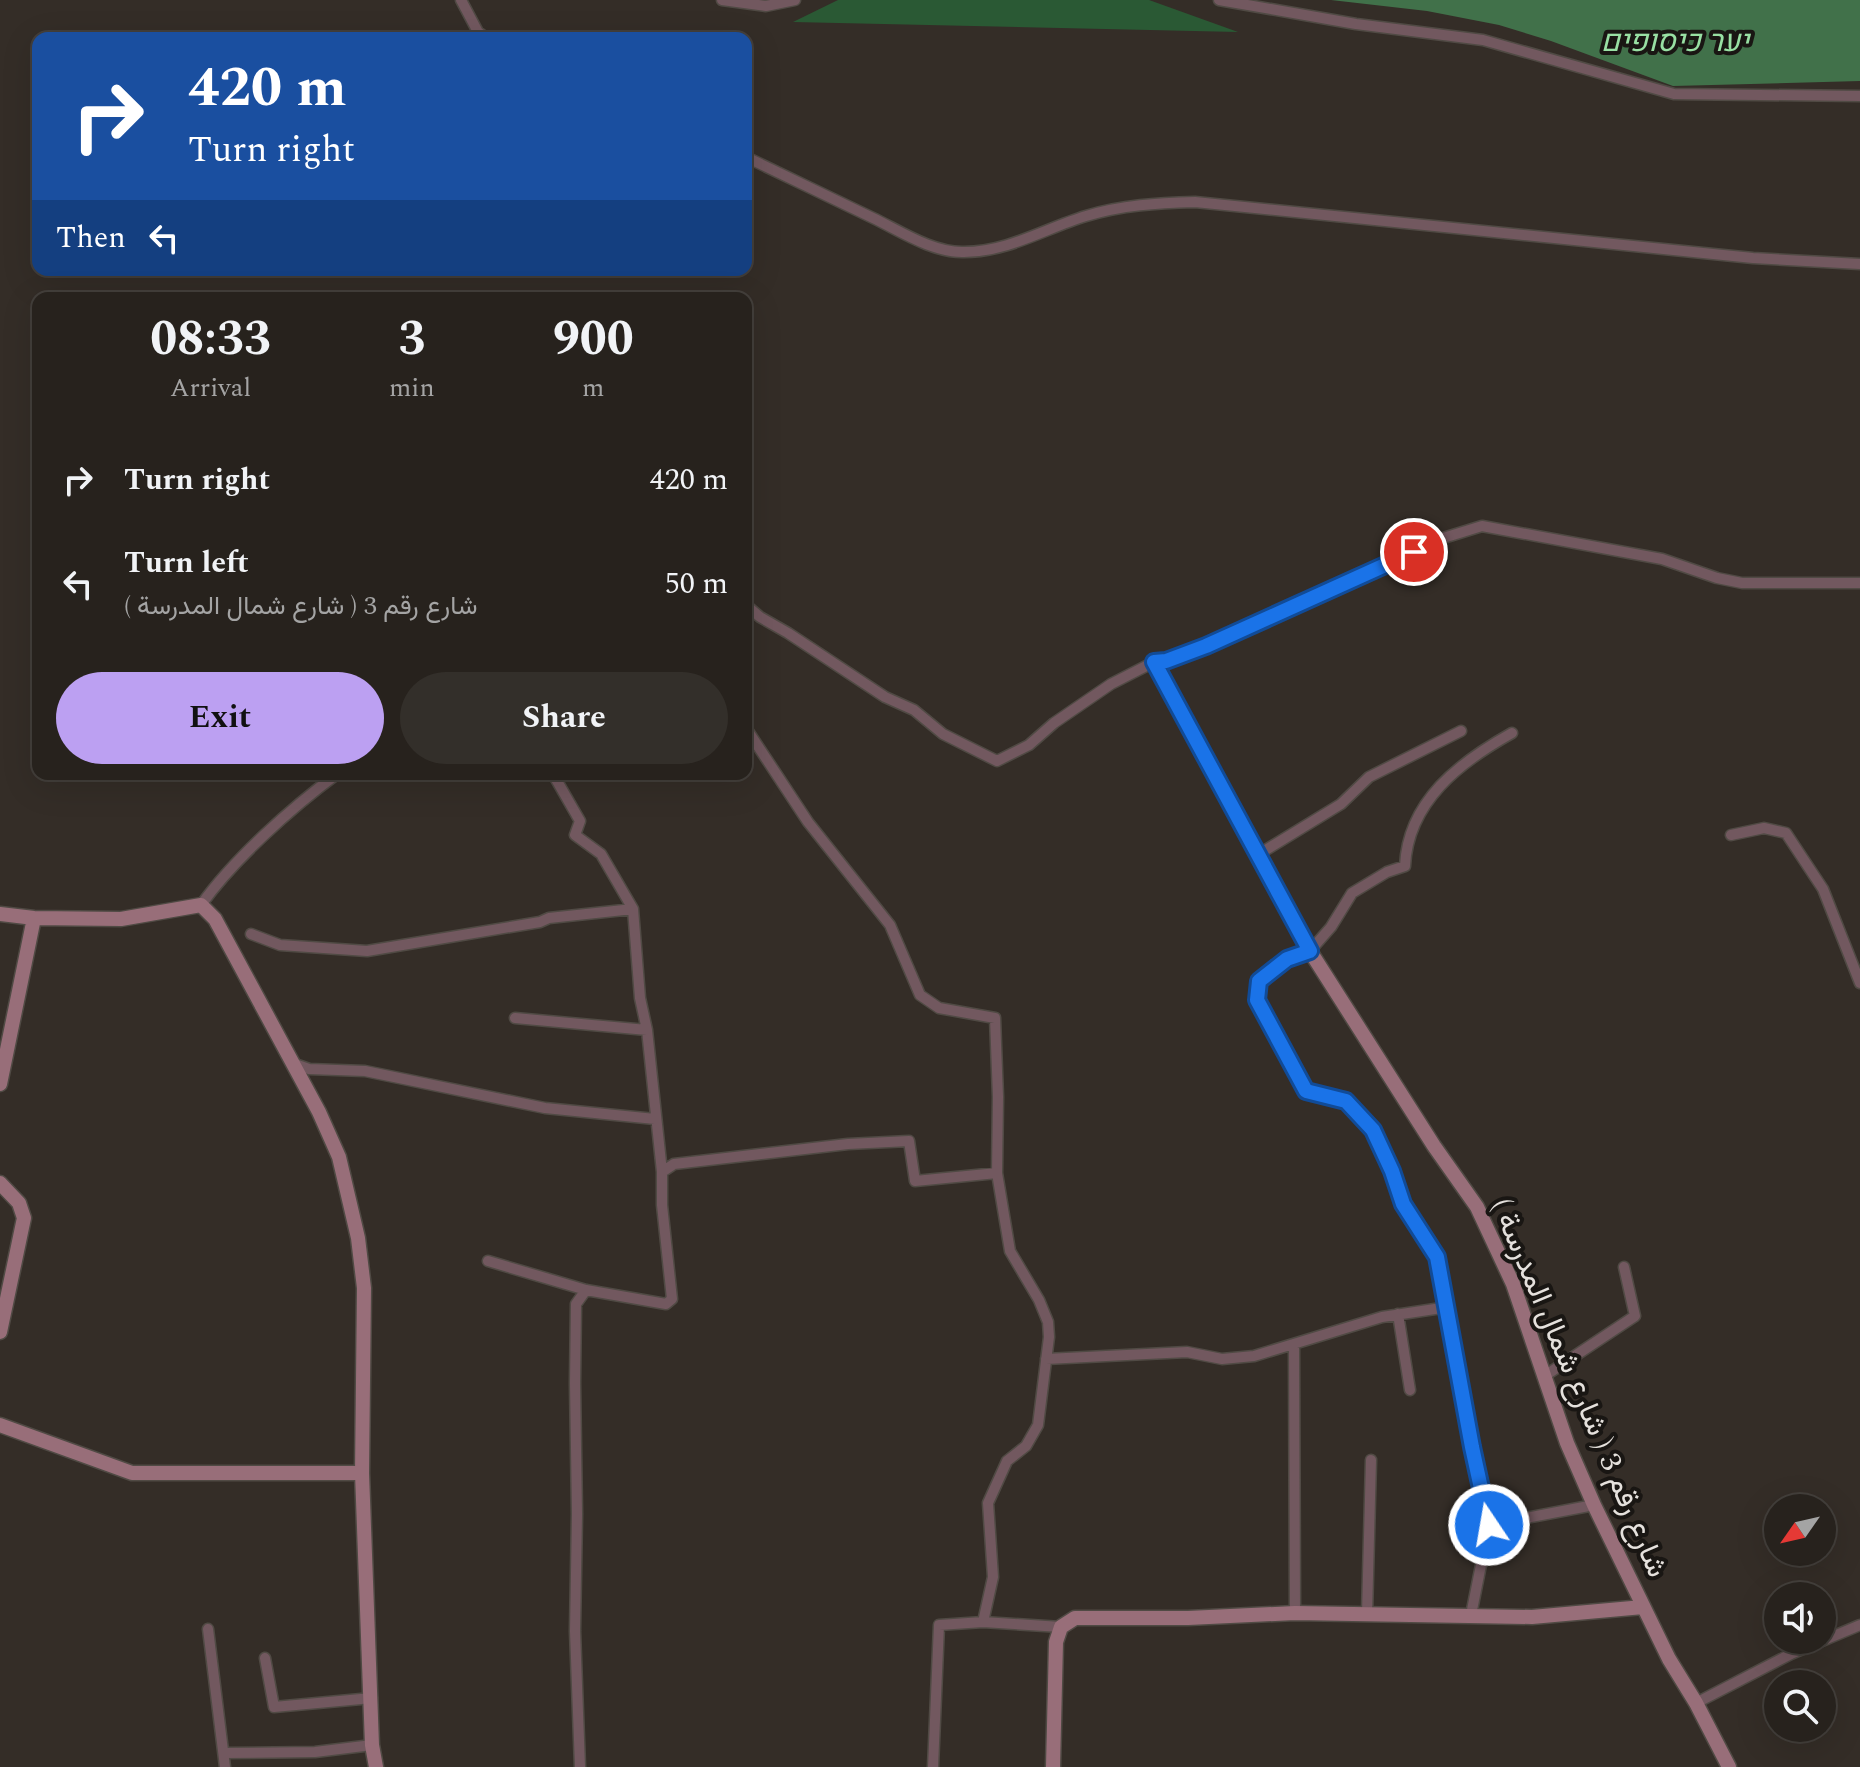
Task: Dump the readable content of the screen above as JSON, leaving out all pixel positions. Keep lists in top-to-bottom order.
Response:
{
  "streets": {
    "street": ["شارع رقم 3 ( شارع شمال المدرسة )"]
  },
  "parks": ["יער כיסופים"],
  "north": "bottom left",
  "page": {
    "turn": ["420 m", "Turn right"],
    "then": "Then",
    "eta": [
      "08:33",
      "Arrival",
      "3",
      "min",
      "900",
      "m"
    ],
    "list": [
      {
        "name": "Turn right",
        "value": "420 m"
      },
      {
        "name": "Turn left",
        "note": "شارع رقم 3 ( شارع شمال المدرسة )",
        "value": "50 m"
      }
    ],
    "buttons": ["Exit", "Share"]
  }
}
